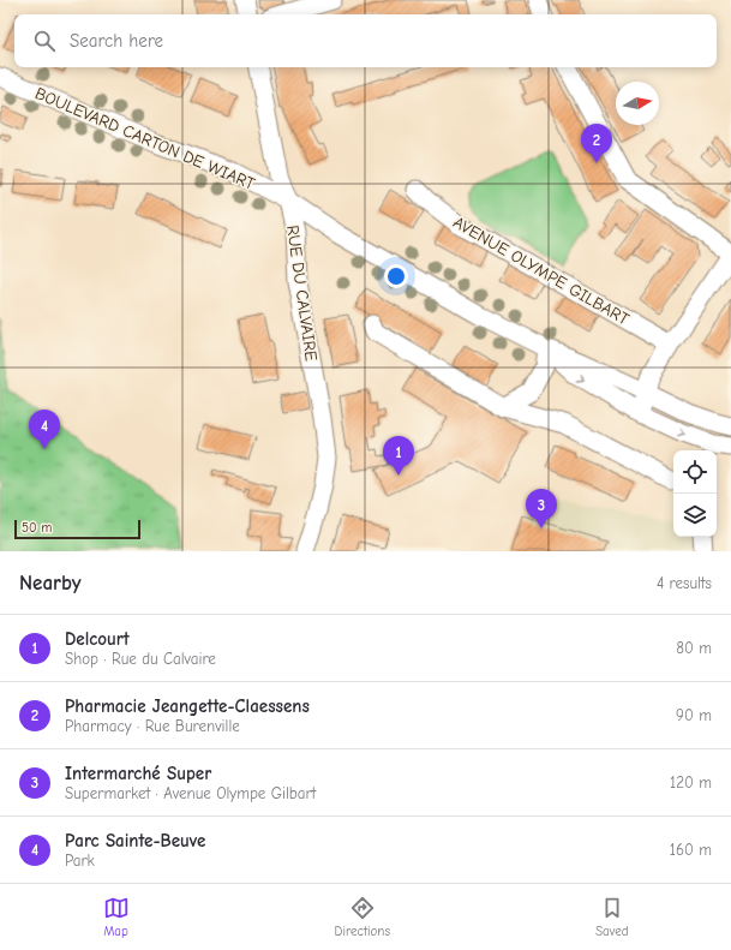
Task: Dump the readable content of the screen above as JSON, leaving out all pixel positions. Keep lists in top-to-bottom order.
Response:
{
  "streets": {
    "street": ["BOULEVARD CARTON DE WIART", "AVENUE OLYMPE GILBART", "RUE DU CALVAIRE"]
  },
  "crossings": [
    ["BOULEVARD CARTON DE WIART", "RUE DU CALVAIRE"]
  ],
  "scale_bar": "50 m",
  "north": "right",
  "page": {
    "search": "Search here",
    "pins": [
      "2",
      "4",
      "1",
      "3"
    ],
    "scale": "50 m",
    "heading": ["Nearby", "4 results"],
    "list": [
      {
        "mark": "1",
        "name": "Delcourt",
        "note": "Shop · Rue du Calvaire",
        "value": "80 m"
      },
      {
        "mark": "2",
        "name": "Pharmacie Jeangette-Claessens",
        "note": "Pharmacy · Rue Burenville",
        "value": "90 m"
      },
      {
        "mark": "3",
        "name": "Intermarché Super",
        "note": "Supermarket · Avenue Olympe Gilbart",
        "value": "120 m"
      },
      {
        "mark": "4",
        "name": "Parc Sainte-Beuve",
        "note": "Park",
        "value": "160 m"
      }
    ],
    "nav": ["Map", "Directions", "Saved"]
  }
}
